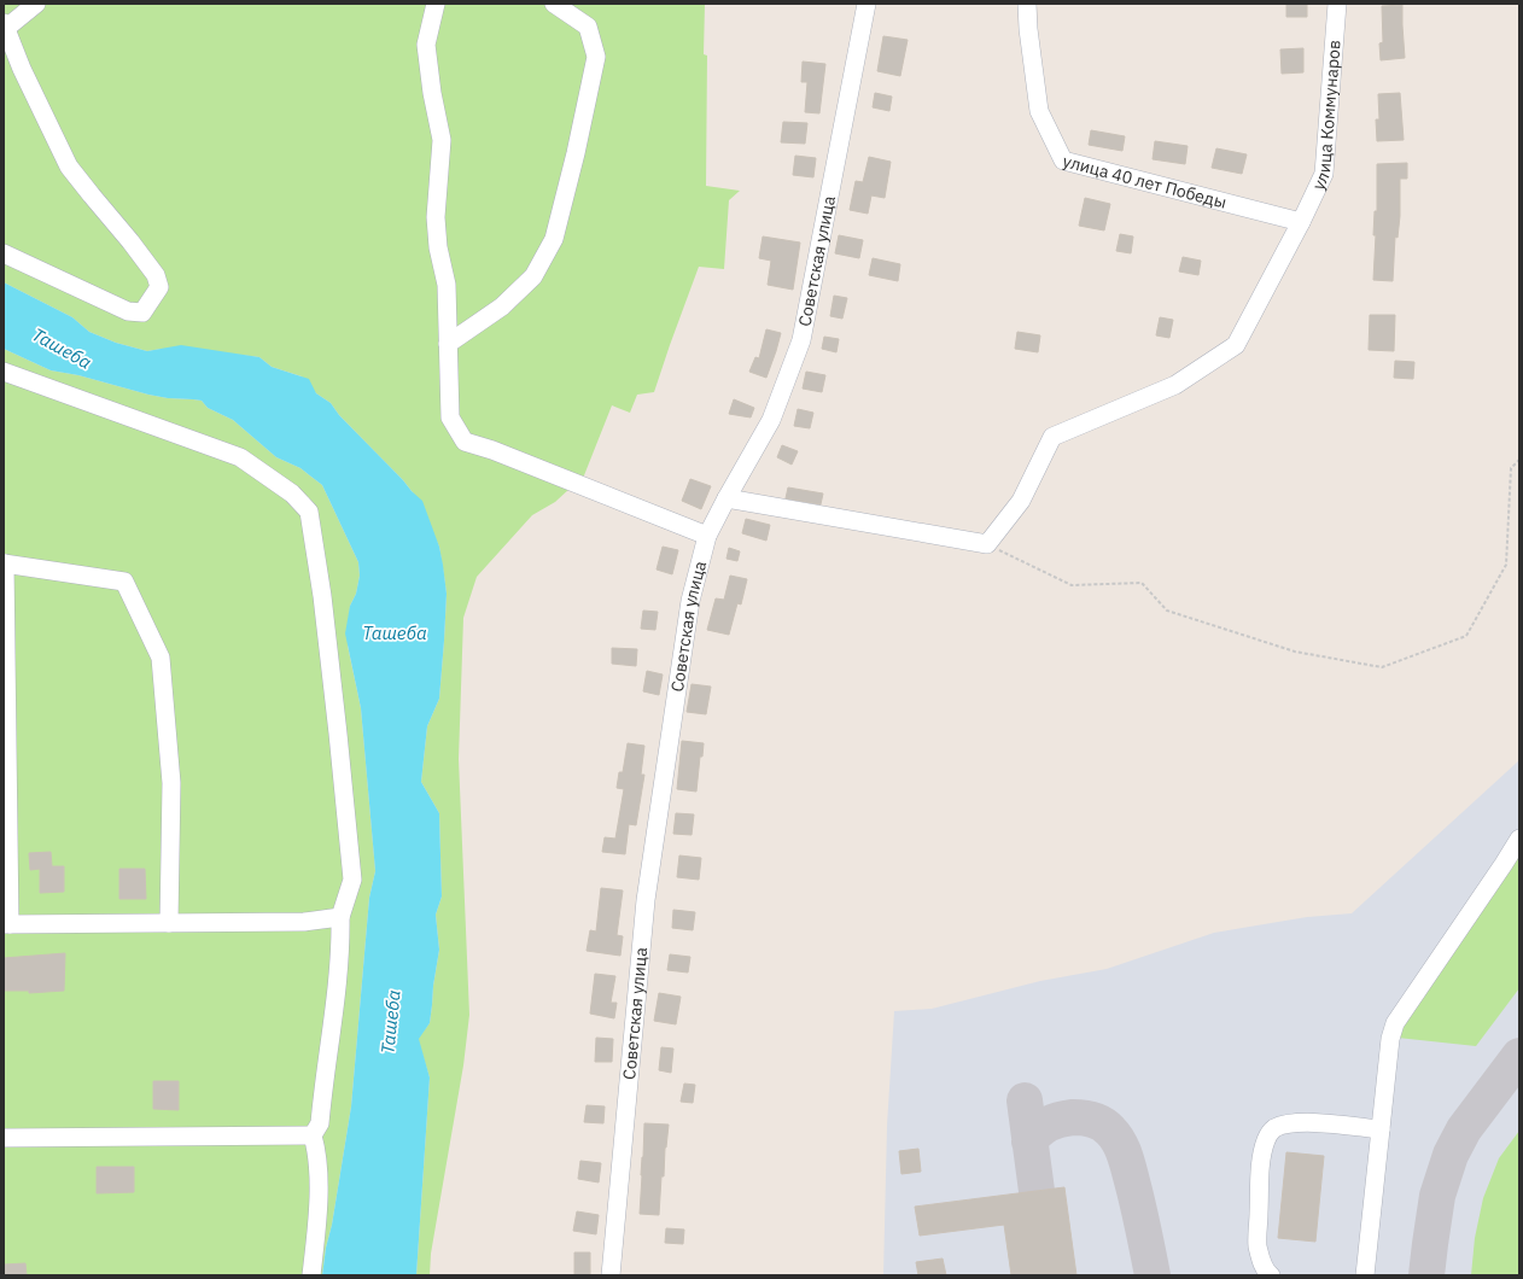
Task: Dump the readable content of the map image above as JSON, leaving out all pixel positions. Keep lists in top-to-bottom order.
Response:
{
  "streets": {
    "street": ["улица Коммунаров", "улица 40 лет Победы", "Советская улица"]
  },
  "crossings": [
    ["улица Коммунаров", "улица 40 лет Победы"]
  ],
  "water": ["Ташеба"]
}
